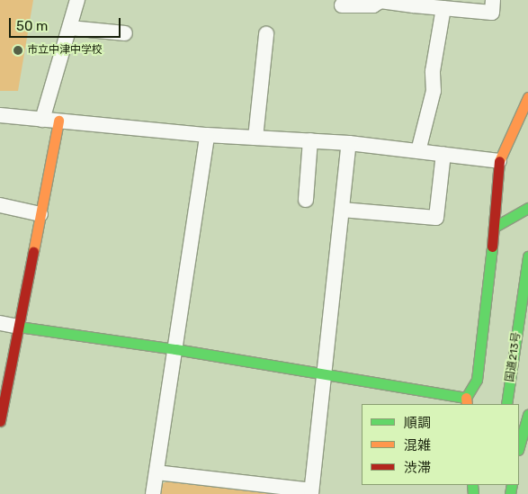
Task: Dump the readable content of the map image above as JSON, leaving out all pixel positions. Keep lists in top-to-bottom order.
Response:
{
  "streets": {
    "main road": ["国道213号"]
  },
  "places": ["市立中津中学校"],
  "legend": ["順調", "混雑", "渋滞"],
  "scale_bar": "50 m"
}
